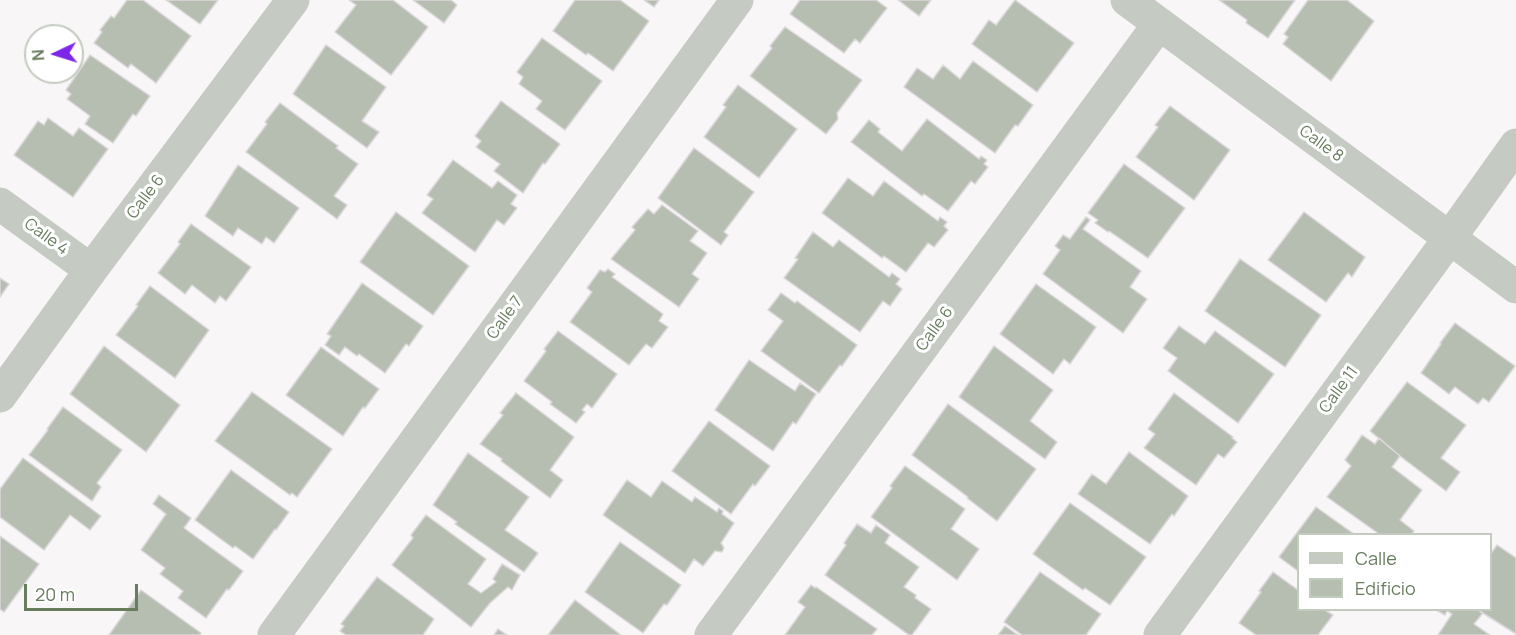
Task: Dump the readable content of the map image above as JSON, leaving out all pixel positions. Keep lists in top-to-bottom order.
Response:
{
  "streets": {
    "street": [
      "Calle 8",
      "Calle 6",
      "Calle 4",
      "Calle 7",
      "Calle 11"
    ]
  },
  "crossings": [
    ["Calle 8", "Calle 6"],
    ["Calle 8", "Calle 11"],
    ["Calle 6", "Calle 4"]
  ],
  "legend": ["Calle", "Edificio"],
  "scale_bar": "20 m",
  "north": "left"
}
